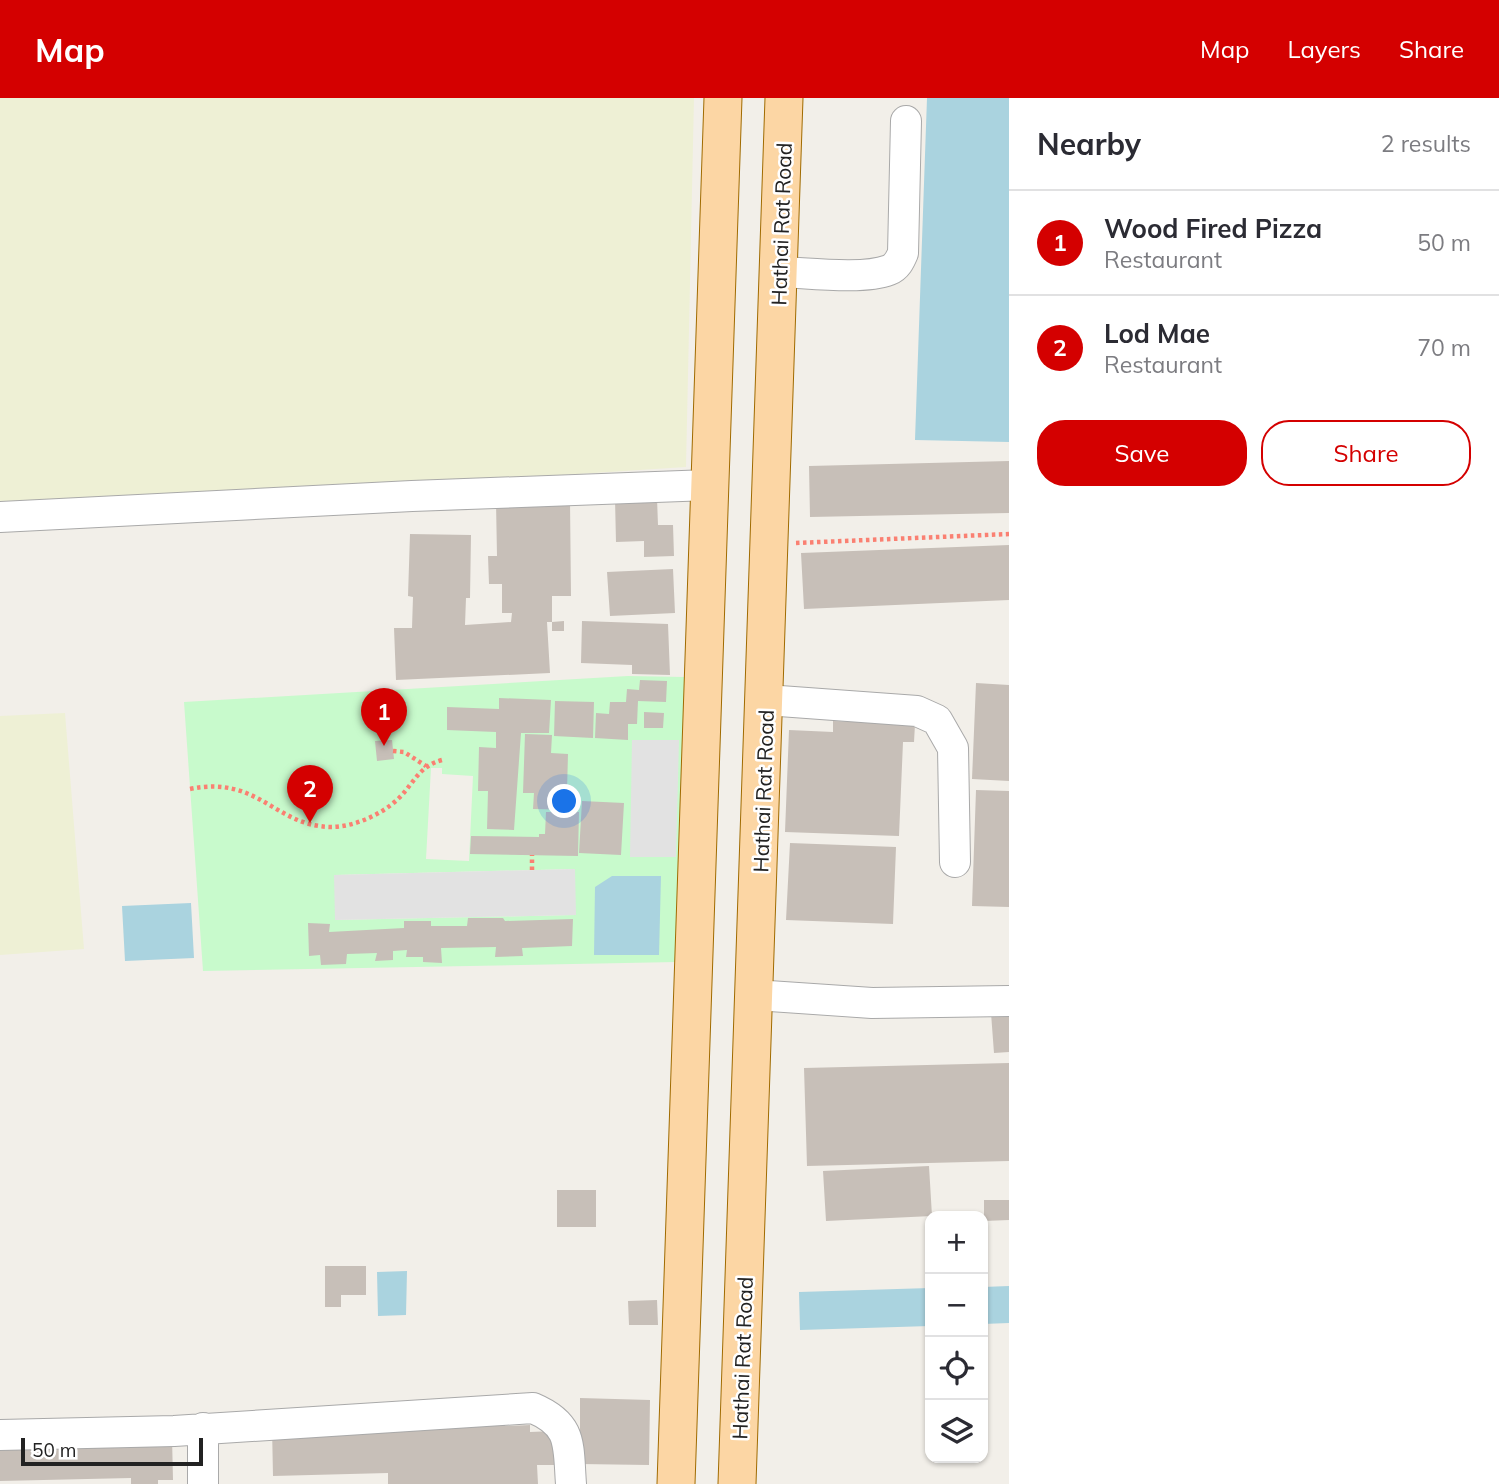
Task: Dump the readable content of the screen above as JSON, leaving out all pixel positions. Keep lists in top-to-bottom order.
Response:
{
  "streets": {
    "main road": ["Hathai Rat Road"]
  },
  "scale_bar": "50 m",
  "page": {
    "header": "Map",
    "nav": ["Map", "Layers", "Share"],
    "heading": ["Nearby", "2 results"],
    "list": [
      {
        "mark": "1",
        "name": "Wood Fired Pizza",
        "note": "Restaurant",
        "value": "50 m"
      },
      {
        "mark": "2",
        "name": "Lod Mae",
        "note": "Restaurant",
        "value": "70 m"
      }
    ],
    "buttons": ["Save", "Share"],
    "pins": ["1", "2"],
    "map_buttons": ["+", "−"],
    "scale": "50 m"
  }
}
